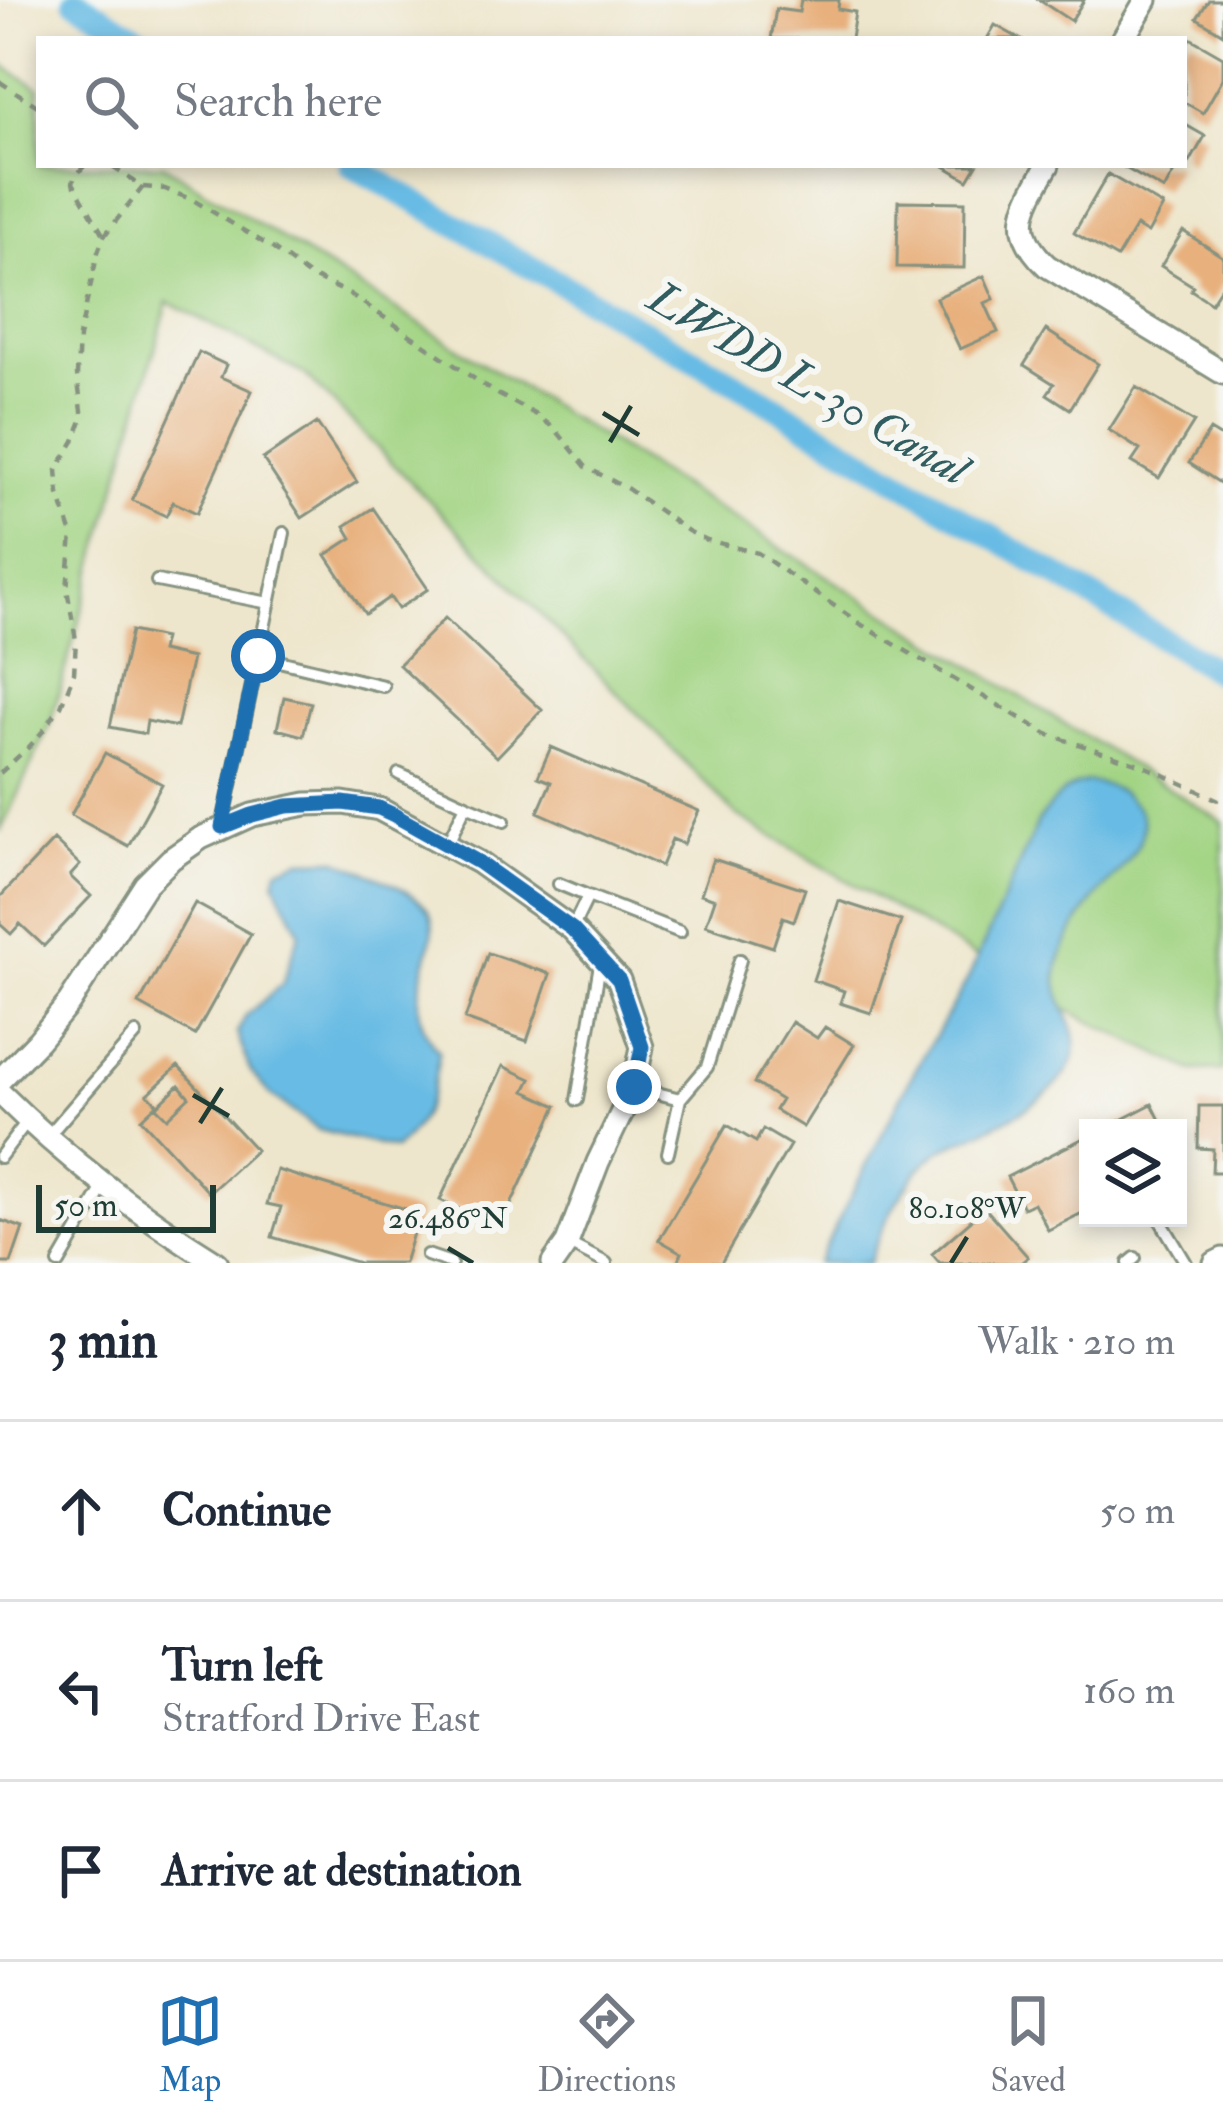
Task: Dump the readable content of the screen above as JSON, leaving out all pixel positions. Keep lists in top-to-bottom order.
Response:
{
  "water": ["LWDD L-30 Canal"],
  "scale_bar": "50 m",
  "page": {
    "search": "Search here",
    "scale": "50 m",
    "heading": ["3 min", "Walk · 210 m"],
    "list": [
      ["Continue", "50 m"],
      ["Turn left", "Stratford Drive East", "160 m"],
      "Arrive at destination"
    ],
    "nav": ["Map", "Directions", "Saved"]
  },
  "coordinates": ["80.108°W", "26.486°N"]
}
